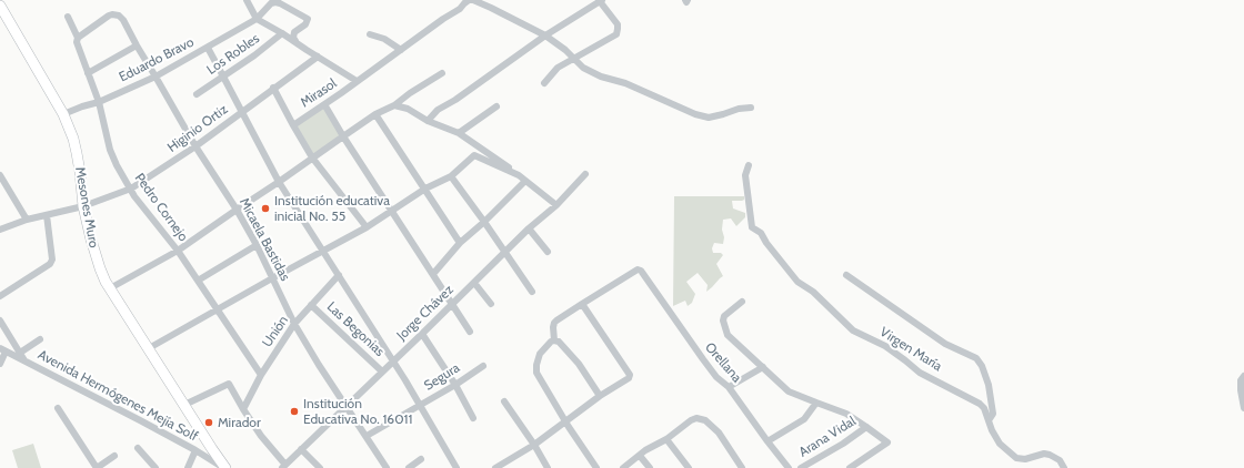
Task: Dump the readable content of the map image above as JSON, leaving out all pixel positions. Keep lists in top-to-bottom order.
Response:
{
  "streets": {
    "highway": ["Mesones Muro"],
    "street": [
      "Los Robles",
      "Eduardo Bravo",
      "Mirasol",
      "Higinio Ortiz",
      "Pedro Cornejo",
      "Micaela Bastidas",
      "Jorge Chávez",
      "Las Begonias",
      "Unión",
      "Virgen María",
      "Orellana",
      "Segura",
      "Avenida Hermógenes Mejía Solf",
      "Arana Vidal"
    ]
  },
  "crossings": [
    ["Eduardo Bravo", "Mesones Muro"],
    ["Eduardo Bravo", "Pedro Cornejo"],
    ["Eduardo Bravo", "Micaela Bastidas"],
    ["Higinio Ortiz", "Mesones Muro"],
    ["Higinio Ortiz", "Pedro Cornejo"],
    ["Higinio Ortiz", "Micaela Bastidas"],
    ["Mesones Muro", "Avenida Hermógenes Mejía Solf"],
    ["Pedro Cornejo", "Micaela Bastidas"],
    ["Pedro Cornejo", "Unión"],
    ["Micaela Bastidas", "Jorge Chávez"],
    ["Micaela Bastidas", "Unión"],
    ["Micaela Bastidas", "Segura"],
    ["Jorge Chávez", "Las Begonias"],
    ["Las Begonias", "Unión"]
  ],
  "places": ["Institución educativa inicial No. 55", "Institución Educativa No. 16011", "Mirador"]
}
